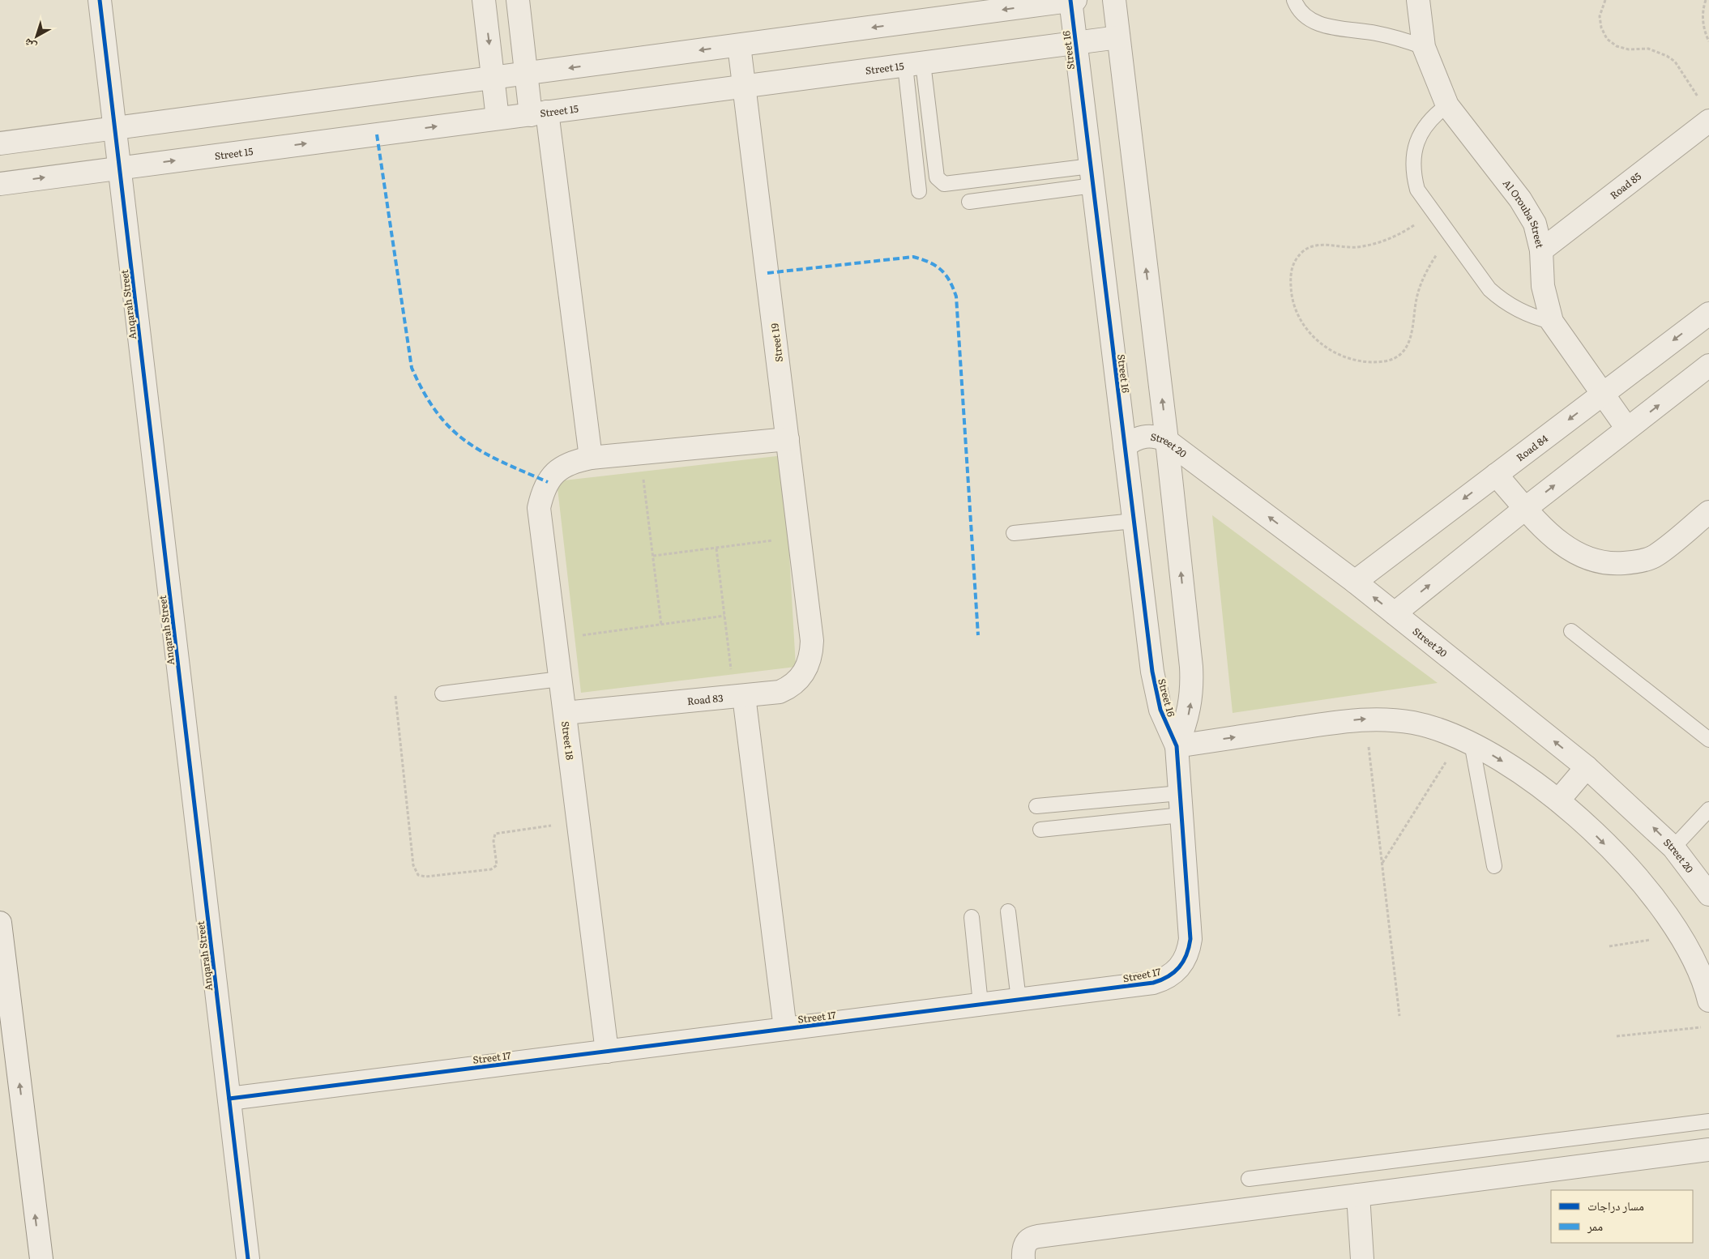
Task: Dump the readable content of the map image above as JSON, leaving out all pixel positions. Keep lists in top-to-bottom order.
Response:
{
  "streets": {
    "street": [
      "Street 16",
      "Street 15",
      "Road 85",
      "Al Orouba Street",
      "Anqarah Street",
      "Street 19",
      "Street 20",
      "Road 84",
      "Road 83",
      "Street 18",
      "Street 17"
    ]
  },
  "crossings": [
    ["Street 16", "Street 15"],
    ["Street 16", "Street 20"],
    ["Street 16", "Street 17"],
    ["Street 15", "Anqarah Street"],
    ["Street 15", "Street 19"],
    ["Road 85", "Al Orouba Street"],
    ["Al Orouba Street", "Road 84"],
    ["Anqarah Street", "Street 17"],
    ["Street 19", "Road 83"],
    ["Street 19", "Street 18"],
    ["Street 20", "Road 84"],
    ["Road 83", "Street 18"],
    ["Street 18", "Street 17"]
  ],
  "legend": ["مسار دراجات", "ممر"],
  "north": "bottom left"
}
